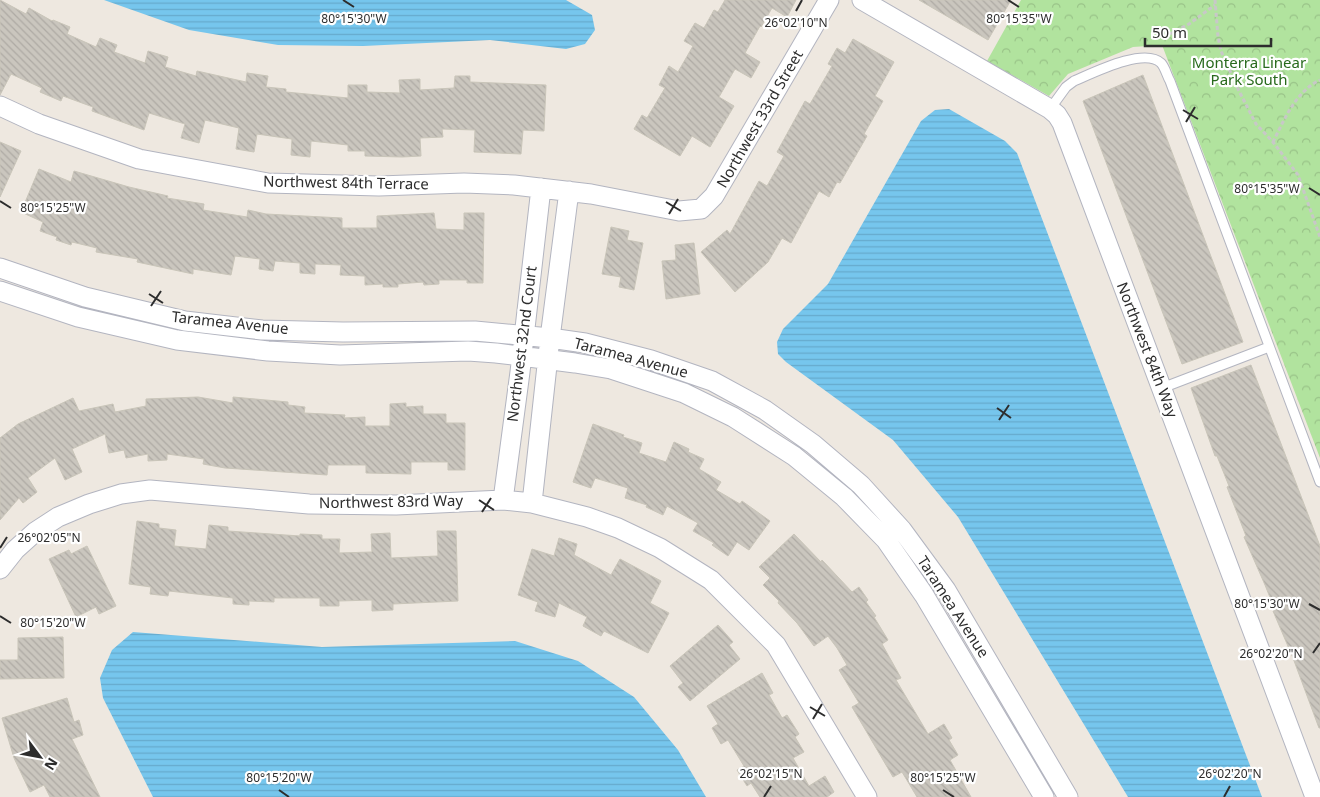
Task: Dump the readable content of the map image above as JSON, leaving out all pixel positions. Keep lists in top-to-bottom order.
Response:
{
  "streets": {
    "street": [
      "Northwest 33rd Street",
      "Northwest 84th Terrace",
      "Taramea Avenue",
      "Northwest 32nd Court",
      "Northwest 84th Way",
      "Northwest 83rd Way"
    ]
  },
  "crossings": [
    ["Northwest 33rd Street", "Northwest 84th Terrace"],
    ["Northwest 84th Terrace", "Northwest 32nd Court"],
    ["Taramea Avenue", "Northwest 32nd Court"],
    ["Northwest 32nd Court", "Northwest 83rd Way"]
  ],
  "parks": ["Monterra Linear Park South"],
  "scale_bar": "50 m",
  "north": "bottom right",
  "coordinates": [
    "80°15'30\"W",
    "80°15'35\"W",
    "26°02'10\"N",
    "80°15'25\"W",
    "26°02'05\"N",
    "80°15'20\"W",
    "26°02'20\"N",
    "26°02'15\"N"
  ]
}
